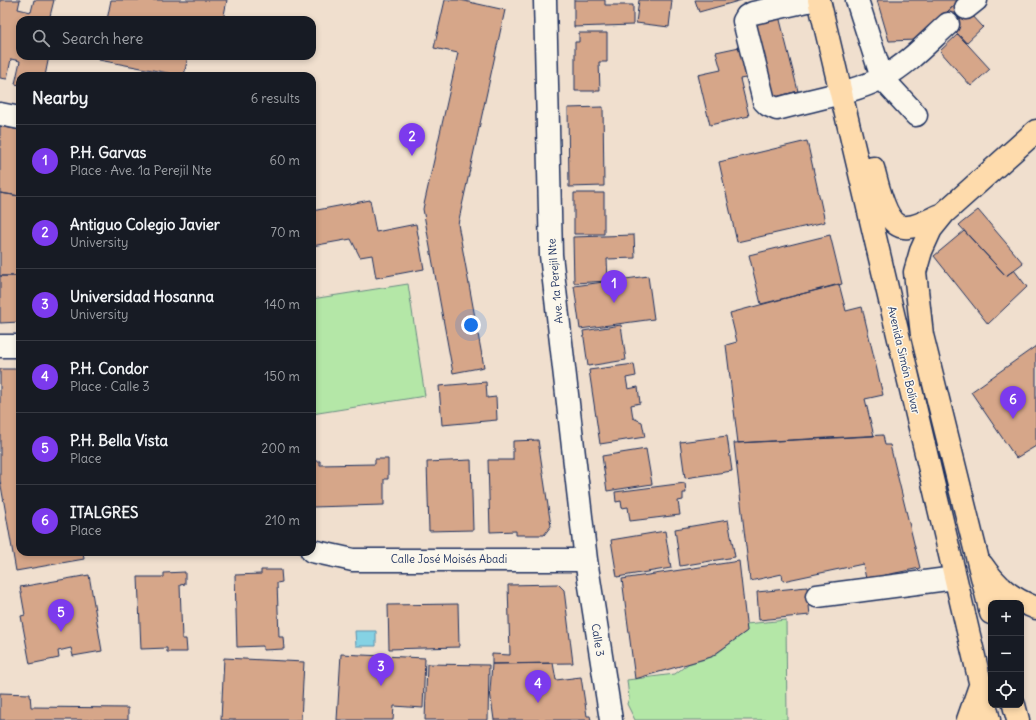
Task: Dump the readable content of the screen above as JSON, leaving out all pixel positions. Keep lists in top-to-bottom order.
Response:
{
  "streets": {
    "main road": ["Avenida Simón Bolívar"],
    "street": ["Ave. 1a Perejil Nte", "Calle José Moisés Abadi", "Calle 3"]
  },
  "crossings": [
    ["Ave. 1a Perejil Nte", "Calle José Moisés Abadi"],
    ["Ave. 1a Perejil Nte", "Calle 3"],
    ["Calle José Moisés Abadi", "Calle 3"]
  ],
  "page": {
    "search": "Search here",
    "heading": ["Nearby", "6 results"],
    "pins": [
      "2",
      "1",
      "6",
      "5",
      "3",
      "4"
    ],
    "list": [
      {
        "mark": "1",
        "name": "P.H. Garvas",
        "note": "Place · Ave. 1a Perejil Nte",
        "value": "60 m"
      },
      {
        "mark": "2",
        "name": "Antiguo Colegio Javier",
        "note": "University",
        "value": "70 m"
      },
      {
        "mark": "3",
        "name": "Universidad Hosanna",
        "note": "University",
        "value": "140 m"
      },
      {
        "mark": "4",
        "name": "P.H. Condor",
        "note": "Place · Calle 3",
        "value": "150 m"
      },
      {
        "mark": "5",
        "name": "P.H. Bella Vista",
        "note": "Place",
        "value": "200 m"
      },
      {
        "mark": "6",
        "name": "ITALGRES",
        "note": "Place",
        "value": "210 m"
      }
    ],
    "map_buttons": ["+", "−"]
  }
}
